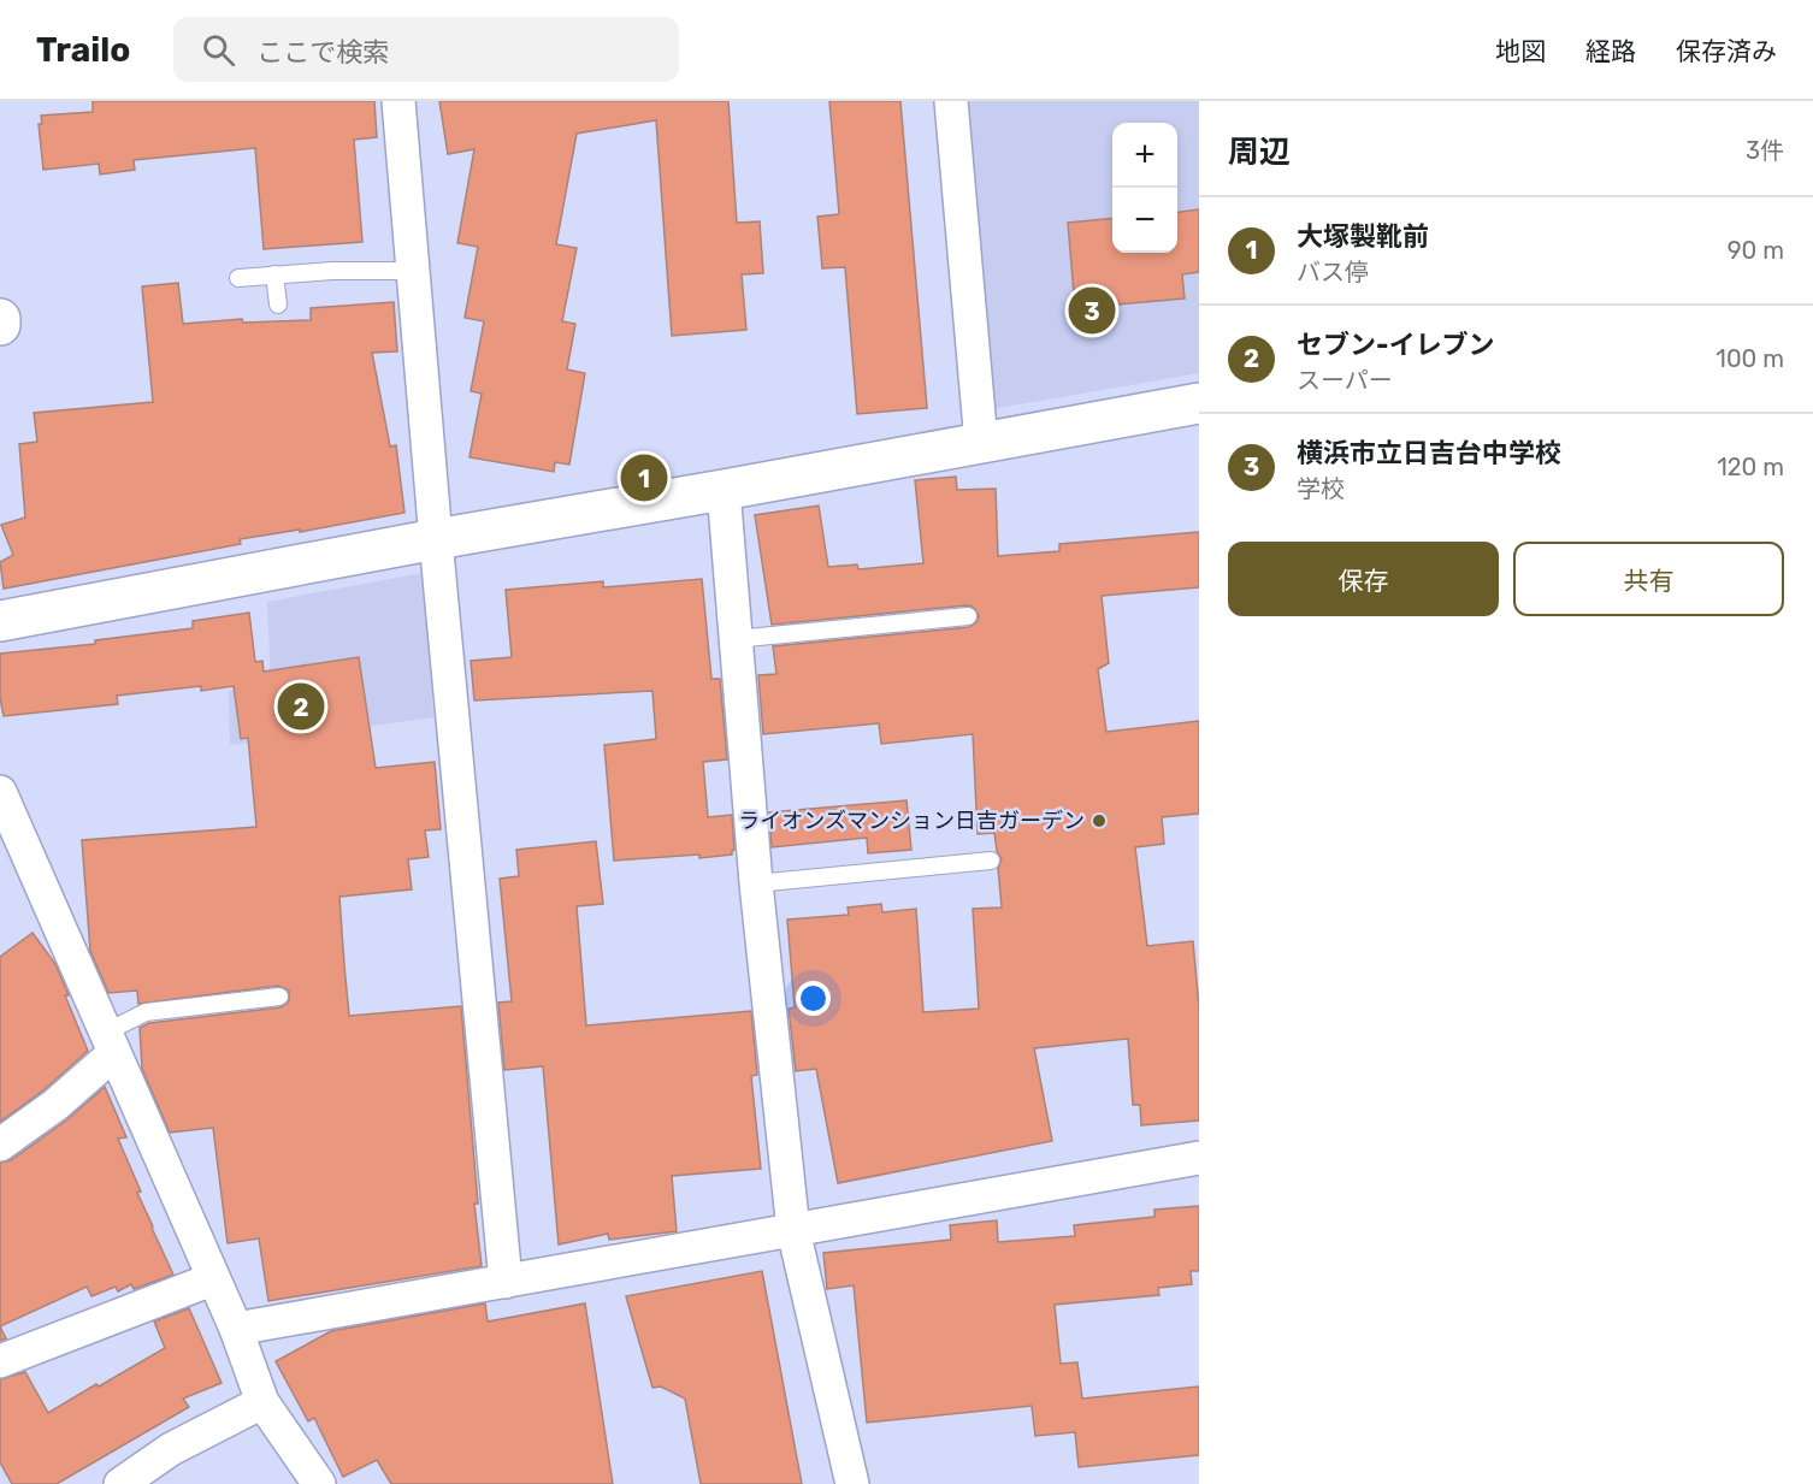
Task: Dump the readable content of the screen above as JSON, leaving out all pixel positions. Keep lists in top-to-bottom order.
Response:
{
  "places": ["ライオンズマンション日吉ガーデン"],
  "page": {
    "header": "Trailo",
    "search": "ここで検索",
    "nav": ["地図", "経路", "保存済み"],
    "heading": ["周辺", "3件"],
    "map_buttons": ["+", "−"],
    "list": [
      {
        "mark": "1",
        "name": "大塚製靴前",
        "note": "バス停",
        "value": "90 m"
      },
      {
        "mark": "2",
        "name": "セブン-イレブン",
        "note": "スーパー",
        "value": "100 m"
      },
      {
        "mark": "3",
        "name": "横浜市立日吉台中学校",
        "note": "学校",
        "value": "120 m"
      }
    ],
    "pins": ["3", "1", "2"],
    "buttons": ["保存", "共有"]
  }
}
